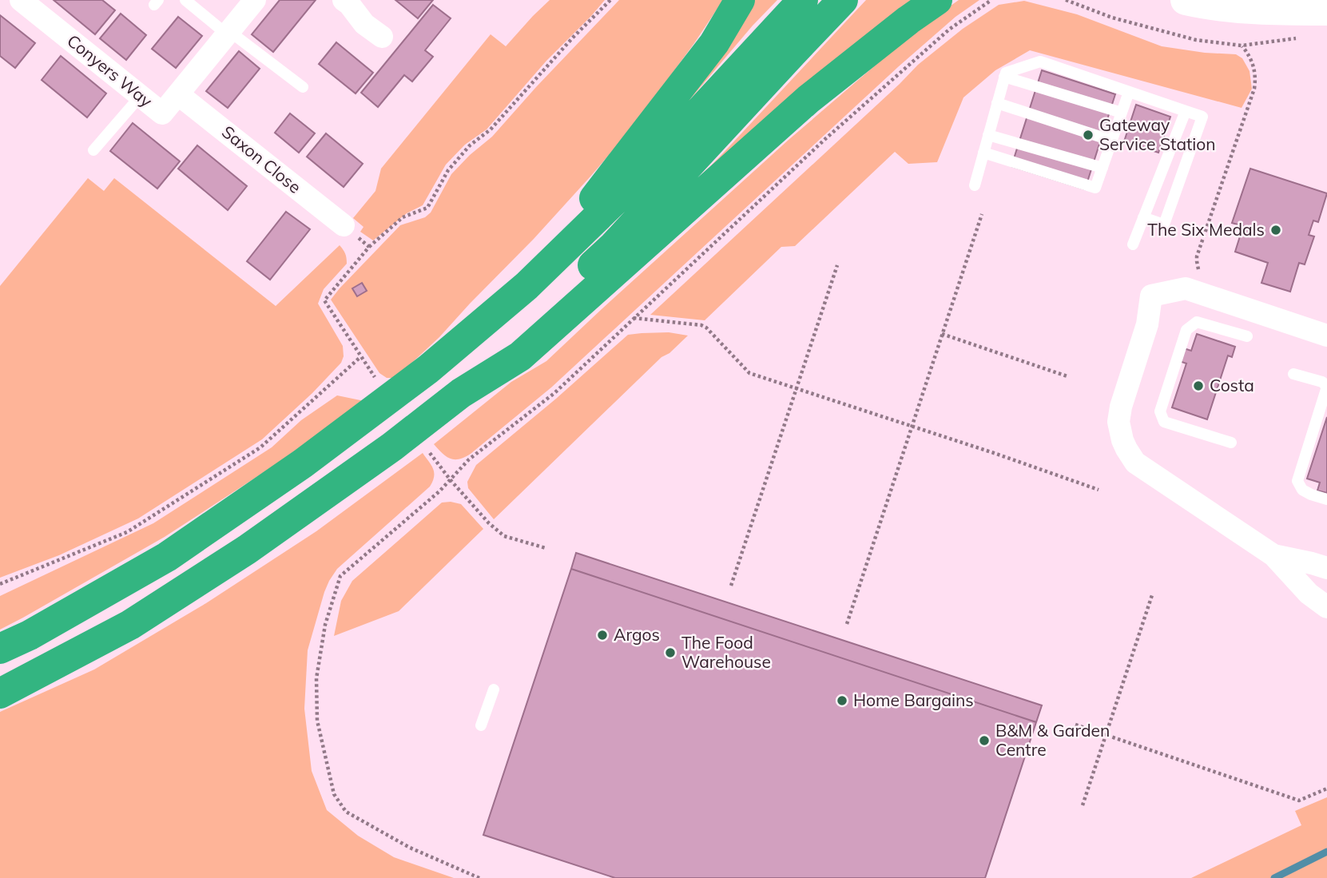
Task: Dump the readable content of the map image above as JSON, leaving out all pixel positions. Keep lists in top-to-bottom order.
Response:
{
  "streets": {
    "street": ["Conyers Way", "Saxon Close"]
  },
  "crossings": [
    ["Conyers Way", "Saxon Close"]
  ],
  "places": [
    "Gateway Service Station",
    "The Six Medals",
    "Costa",
    "Argos",
    "The Food Warehouse",
    "Home Bargains",
    "B&M & Garden Centre"
  ]
}
